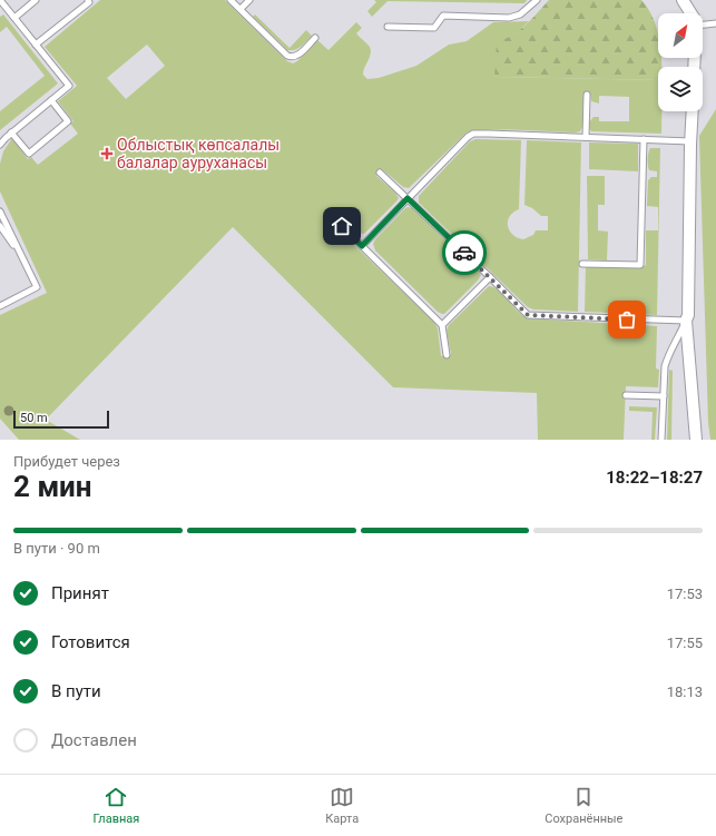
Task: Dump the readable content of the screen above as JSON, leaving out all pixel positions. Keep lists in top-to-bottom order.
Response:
{
  "places": {
    "health": ["Облыстық көпсалалы балалар ауруханасы"]
  },
  "scale_bar": "50 m",
  "north": "top right",
  "page": {
    "scale": "50 m",
    "heading": ["2 мин", "Прибудет через", "18:22–18:27"],
    "bar": "В пути · 90 m",
    "list": [
      ["Принят", "17:53"],
      ["Готовится", "17:55"],
      ["В пути", "18:13"],
      "Доставлен"
    ],
    "tabs": ["Главная", "Карта", "Сохранённые"]
  }
}
